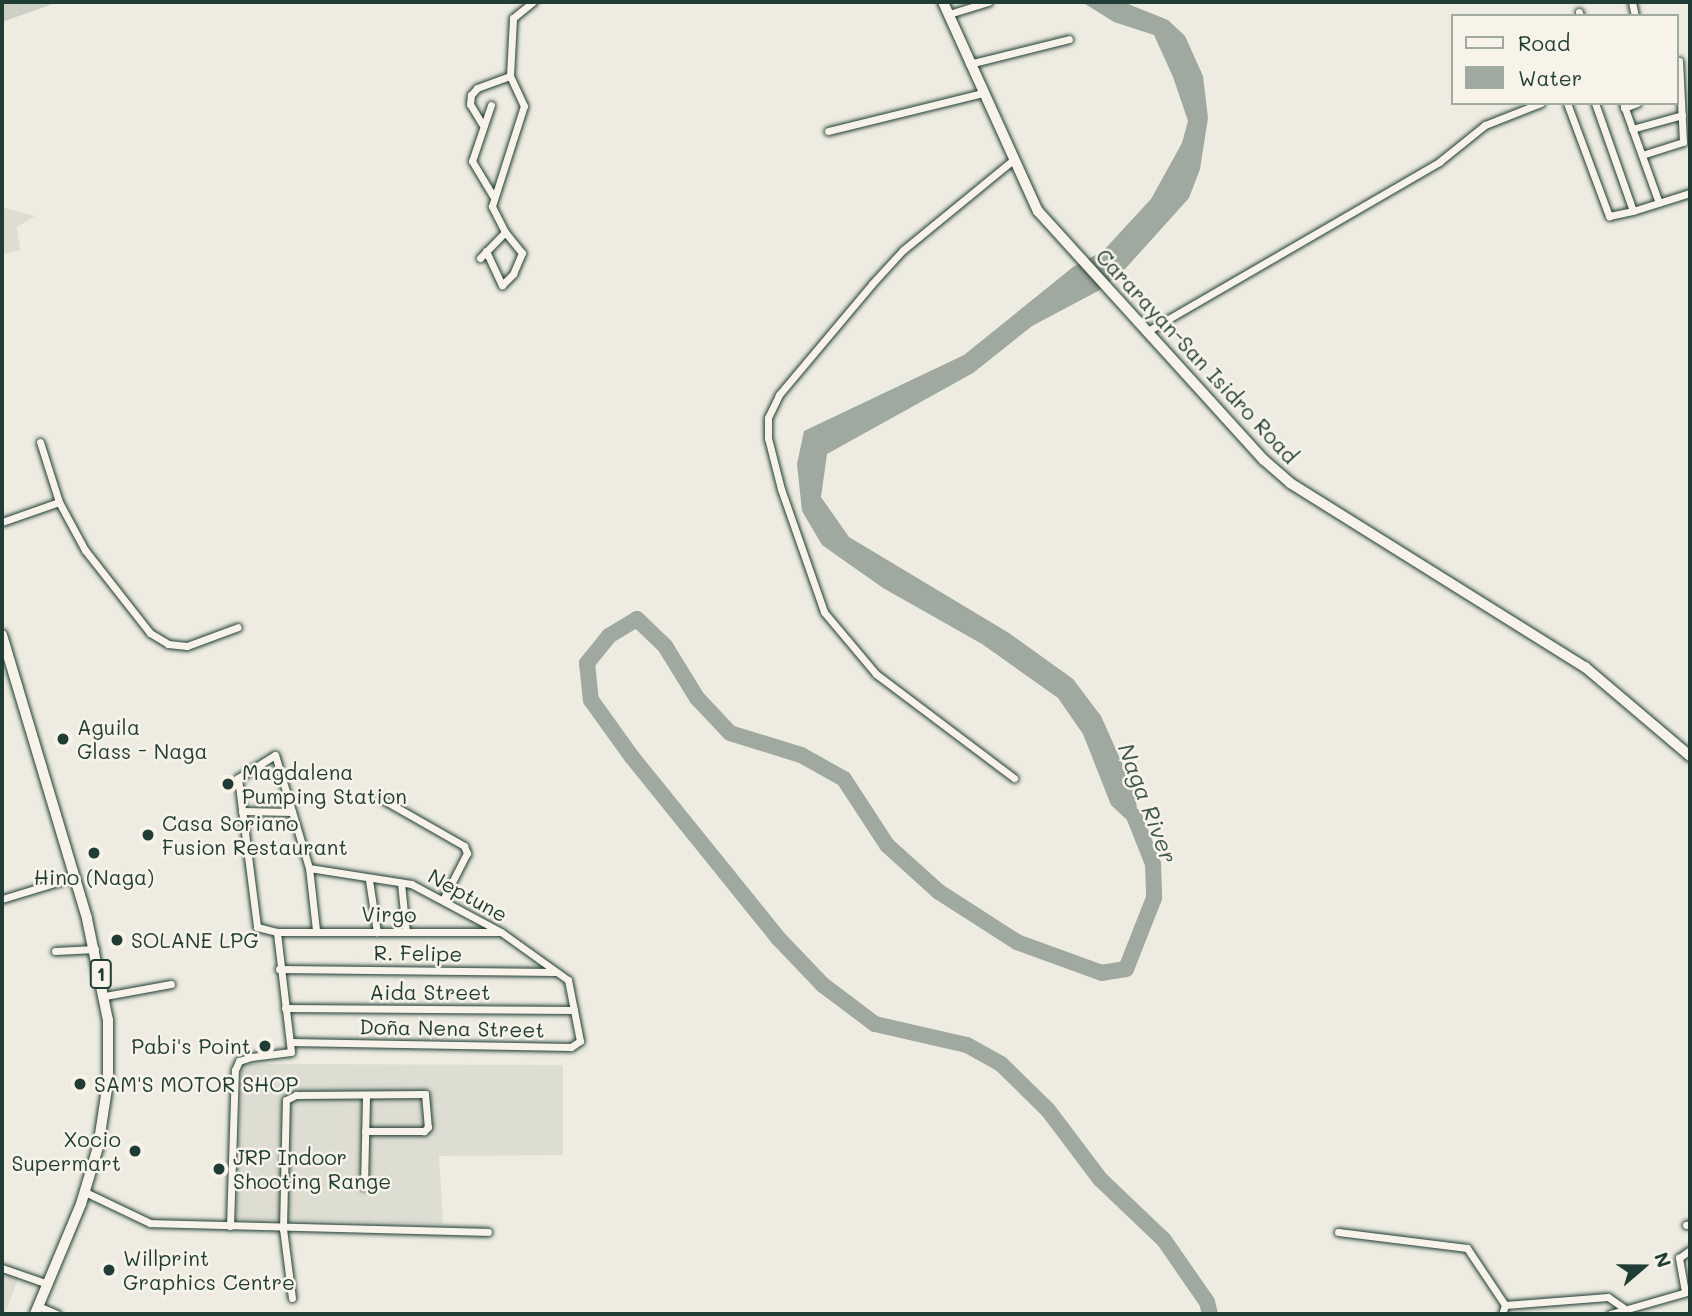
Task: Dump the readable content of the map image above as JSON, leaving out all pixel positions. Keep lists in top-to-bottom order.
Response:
{
  "streets": {
    "main road": ["Cararayan-San Isidro Road", "1"],
    "street": [
      "Neptune",
      "Virgo",
      "R. Felipe",
      "Aida Street",
      "Doña Nena Street"
    ]
  },
  "crossings": [
    ["Neptune", "Virgo"],
    ["Neptune", "R. Felipe"],
    ["Neptune", "Aida Street"],
    ["Neptune", "Doña Nena Street"],
    ["Aida Street", "Doña Nena Street"]
  ],
  "water": ["Naga River"],
  "places": [
    "Aguila Glass - Naga",
    "Magdalena Pumping Station",
    "Casa Soriano Fusion Restaurant",
    "Hino (Naga)",
    "SOLANE LPG",
    "Pabi's Point",
    "SAM'S MOTOR SHOP",
    "Xocio Supermart",
    "JRP Indoor Shooting Range",
    "Willprint Graphics Centre"
  ],
  "legend": ["Road", "Water"],
  "north": "right"
}
